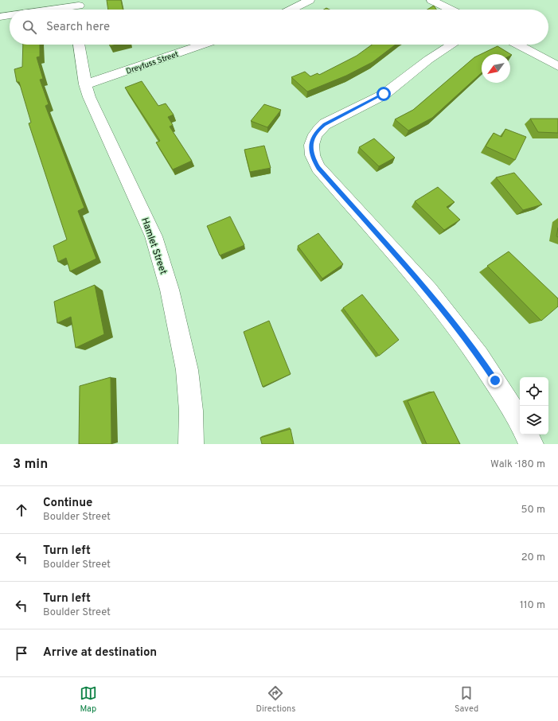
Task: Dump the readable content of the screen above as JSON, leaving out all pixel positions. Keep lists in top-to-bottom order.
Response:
{
  "streets": {
    "street": ["Dreyfuss Street", "Hamlet Street"]
  },
  "crossings": [
    ["Dreyfuss Street", "Hamlet Street"]
  ],
  "north": "bottom left",
  "page": {
    "search": "Search here",
    "heading": ["3 min", "Walk · 180 m"],
    "list": [
      ["Continue", "Boulder Street", "50 m"],
      ["Turn left", "Boulder Street", "20 m"],
      ["Turn left", "Boulder Street", "110 m"],
      "Arrive at destination"
    ],
    "nav": ["Map", "Directions", "Saved"]
  }
}
